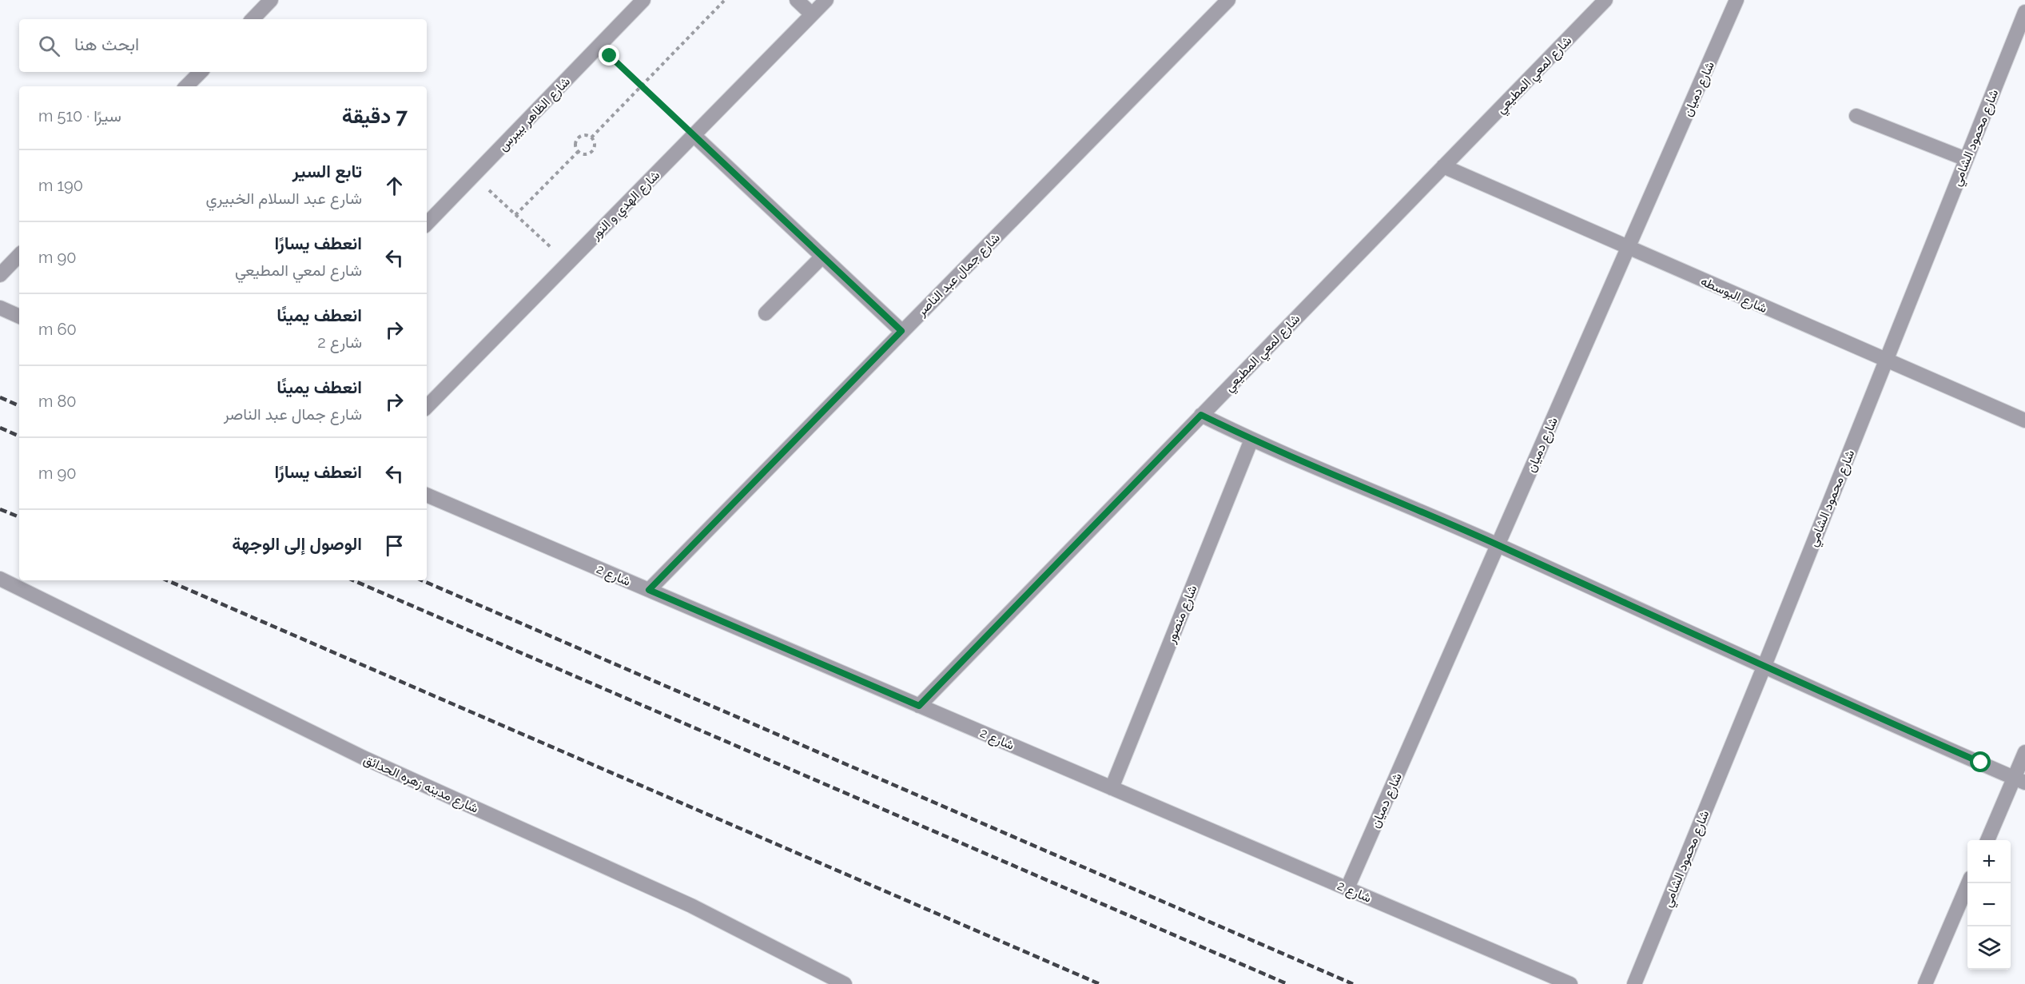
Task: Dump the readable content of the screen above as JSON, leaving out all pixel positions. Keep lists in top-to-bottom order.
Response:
{
  "streets": {
    "street": [
      "شارع لمعي المطيعي",
      "شارع دميان",
      "شارع الظاهر بيبرس",
      "شارع محمود الشامي",
      "شارع الهدي و النور",
      "شارع جمال عبد الناصر",
      "شارع البوسطه",
      "شارع 2",
      "شارع منصور",
      "شارع مدينه زهره الحدائق"
    ]
  },
  "crossings": [
    ["شارع لمعي المطيعي", "شارع البوسطه"],
    ["شارع لمعي المطيعي", "شارع 2"],
    ["شارع دميان", "شارع البوسطه"],
    ["شارع دميان", "شارع 2"],
    ["شارع محمود الشامي", "شارع البوسطه"],
    ["شارع جمال عبد الناصر", "شارع 2"],
    ["شارع 2", "شارع منصور"]
  ],
  "page": {
    "search": "ابحث هنا",
    "heading": ["7 دقيقة", "سيرًا · 510 m"],
    "list": [
      ["تابع السير", "شارع عبد السلام الخبيري", "190 m"],
      ["انعطف يسارًا", "شارع لمعي المطيعي", "90 m"],
      ["انعطف يمينًا", "شارع 2", "60 m"],
      ["انعطف يمينًا", "شارع جمال عبد الناصر", "80 m"],
      ["انعطف يسارًا", "90 m"],
      "الوصول إلى الوجهة"
    ],
    "map_buttons": ["+", "−"]
  }
}
